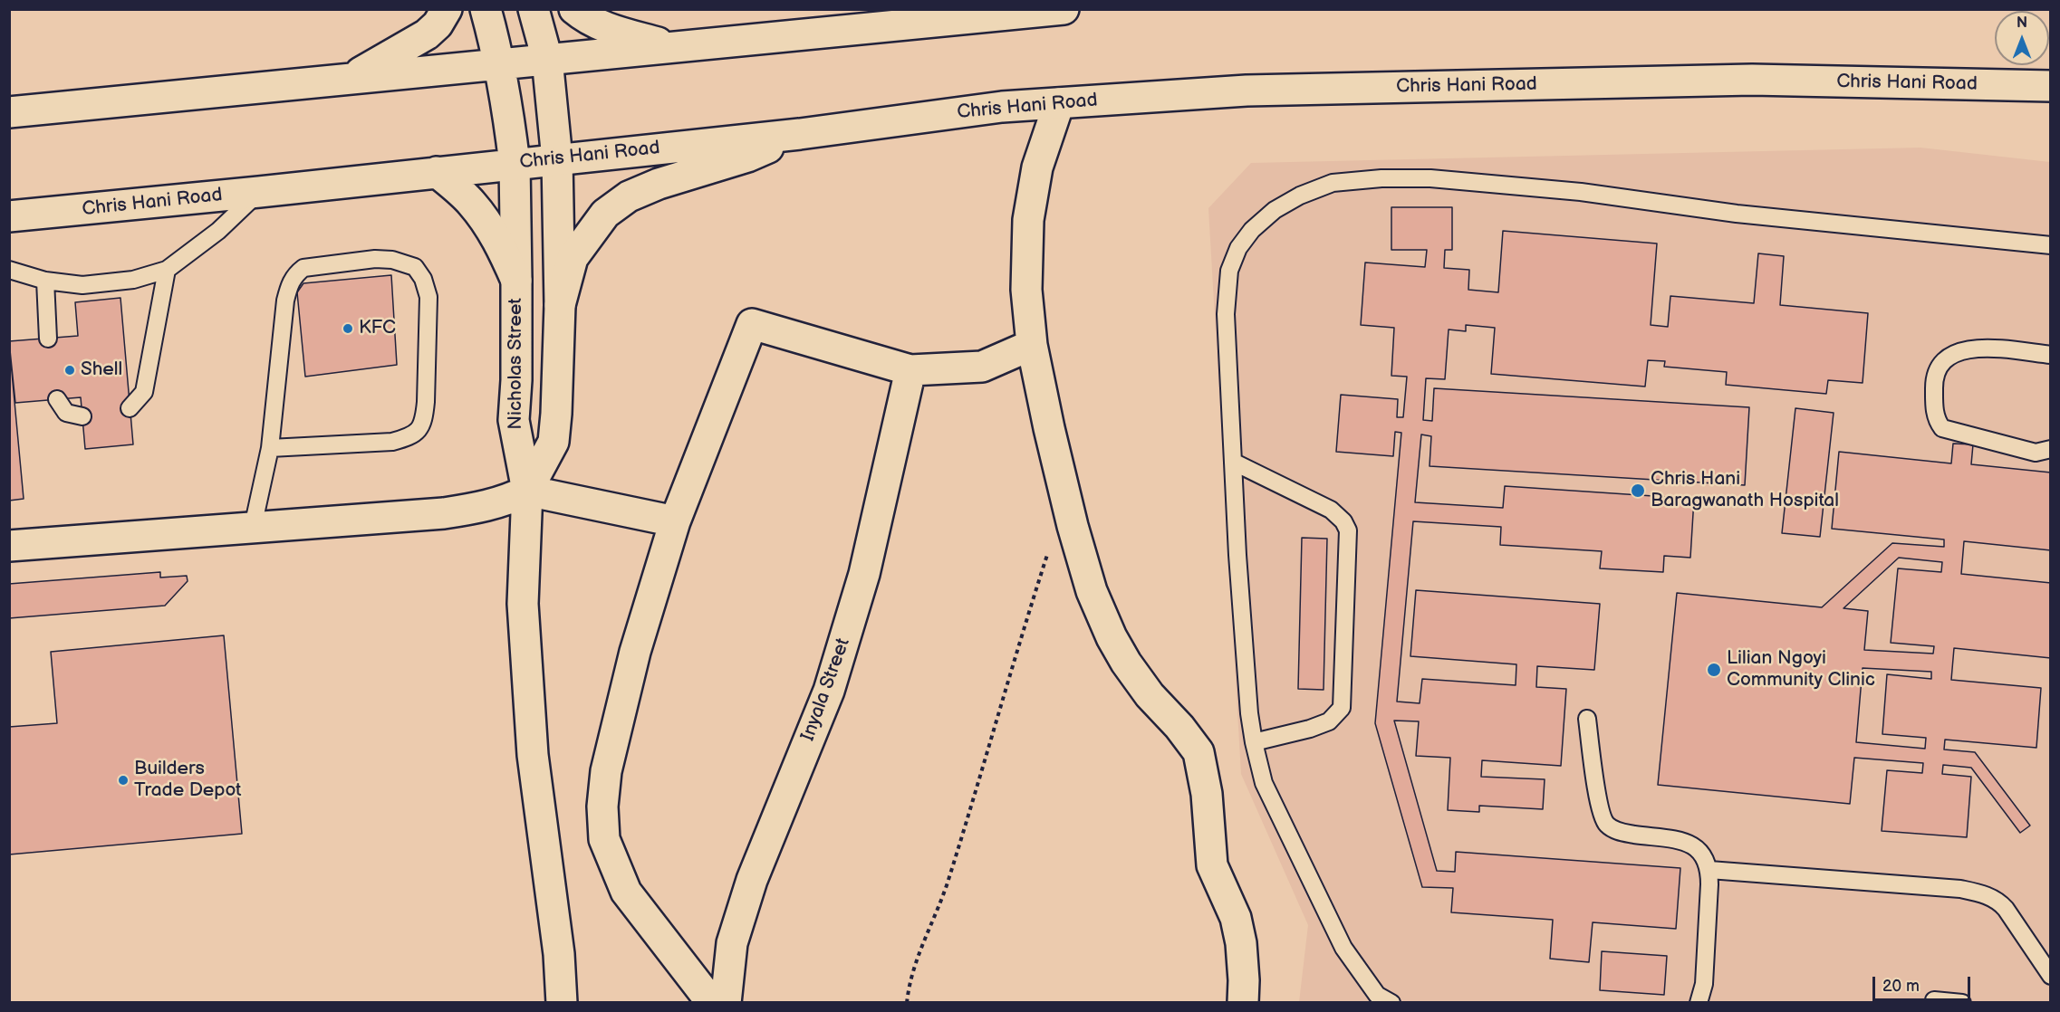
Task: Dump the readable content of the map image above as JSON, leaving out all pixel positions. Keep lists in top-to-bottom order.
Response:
{
  "streets": {
    "street": ["Chris Hani Road", "Nicholas Street", "Inyala Street"]
  },
  "crossings": [
    ["Chris Hani Road", "Nicholas Street"]
  ],
  "places": [
    "KFC",
    "Shell",
    "Chris Hani Baragwanath Hospital",
    "Lilian Ngoyi Community Clinic",
    "Builders Trade Depot"
  ],
  "scale_bar": "20 m",
  "north": "top"
}
